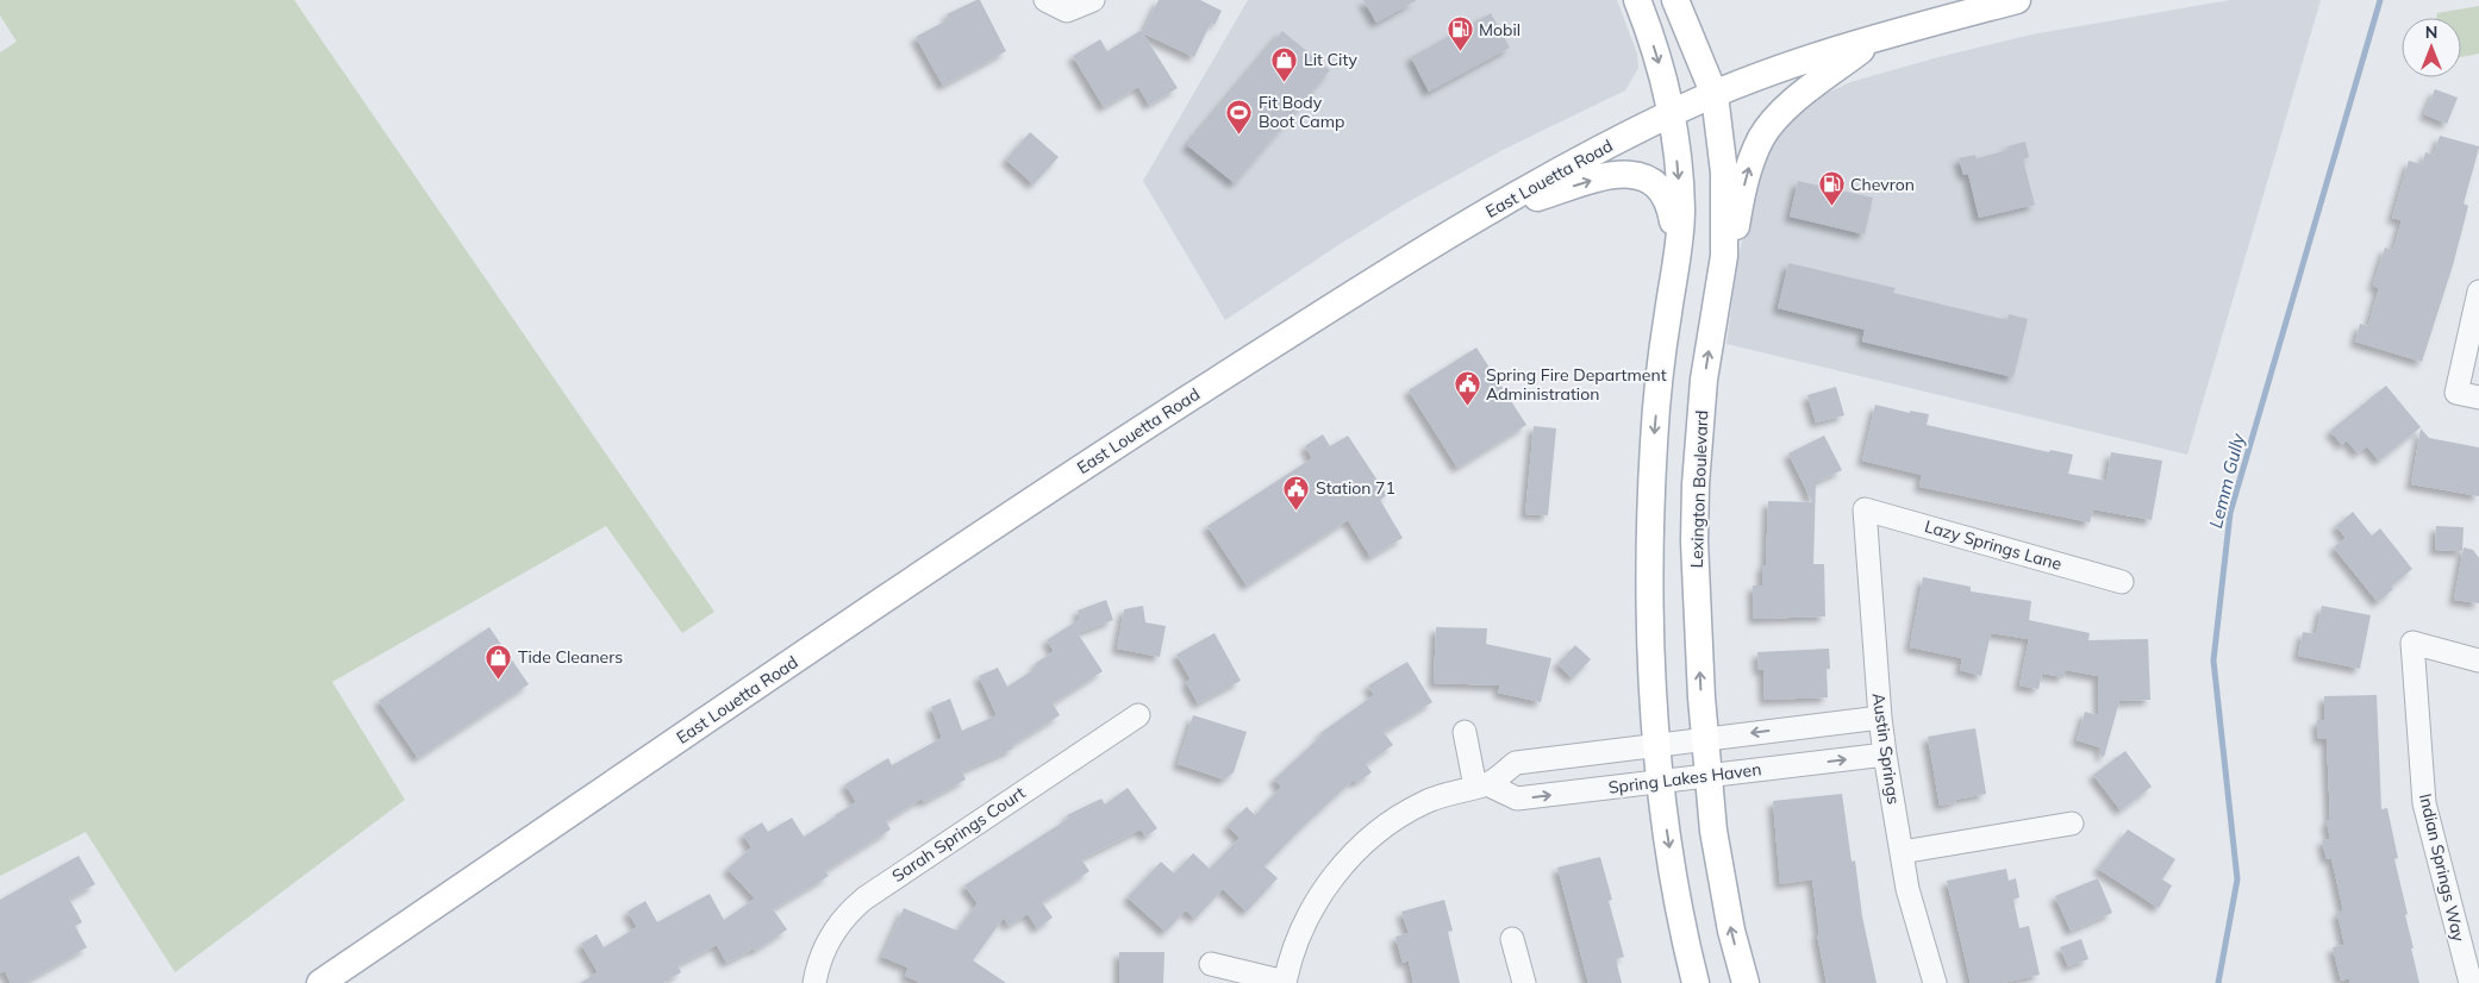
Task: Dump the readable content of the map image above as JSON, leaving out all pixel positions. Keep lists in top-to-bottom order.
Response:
{
  "streets": {
    "main road": ["East Louetta Road", "Lexington Boulevard"],
    "street": [
      "Lazy Springs Lane",
      "Austin Springs",
      "Spring Lakes Haven",
      "Sarah Springs Court",
      "Indian Springs Way"
    ]
  },
  "crossings": [
    ["East Louetta Road", "Lexington Boulevard"],
    ["Lexington Boulevard", "Spring Lakes Haven"],
    ["Lazy Springs Lane", "Austin Springs"],
    ["Austin Springs", "Spring Lakes Haven"]
  ],
  "water": ["Lemm Gully"],
  "places": {
    "fuel station": ["Mobil", "Chevron"],
    "shop": ["Lit City", "Tide Cleaners"],
    "sports": ["Fit Body Boot Camp"],
    "public building": ["Spring Fire Department Administration", "Station 71"]
  },
  "north": "top"
}
